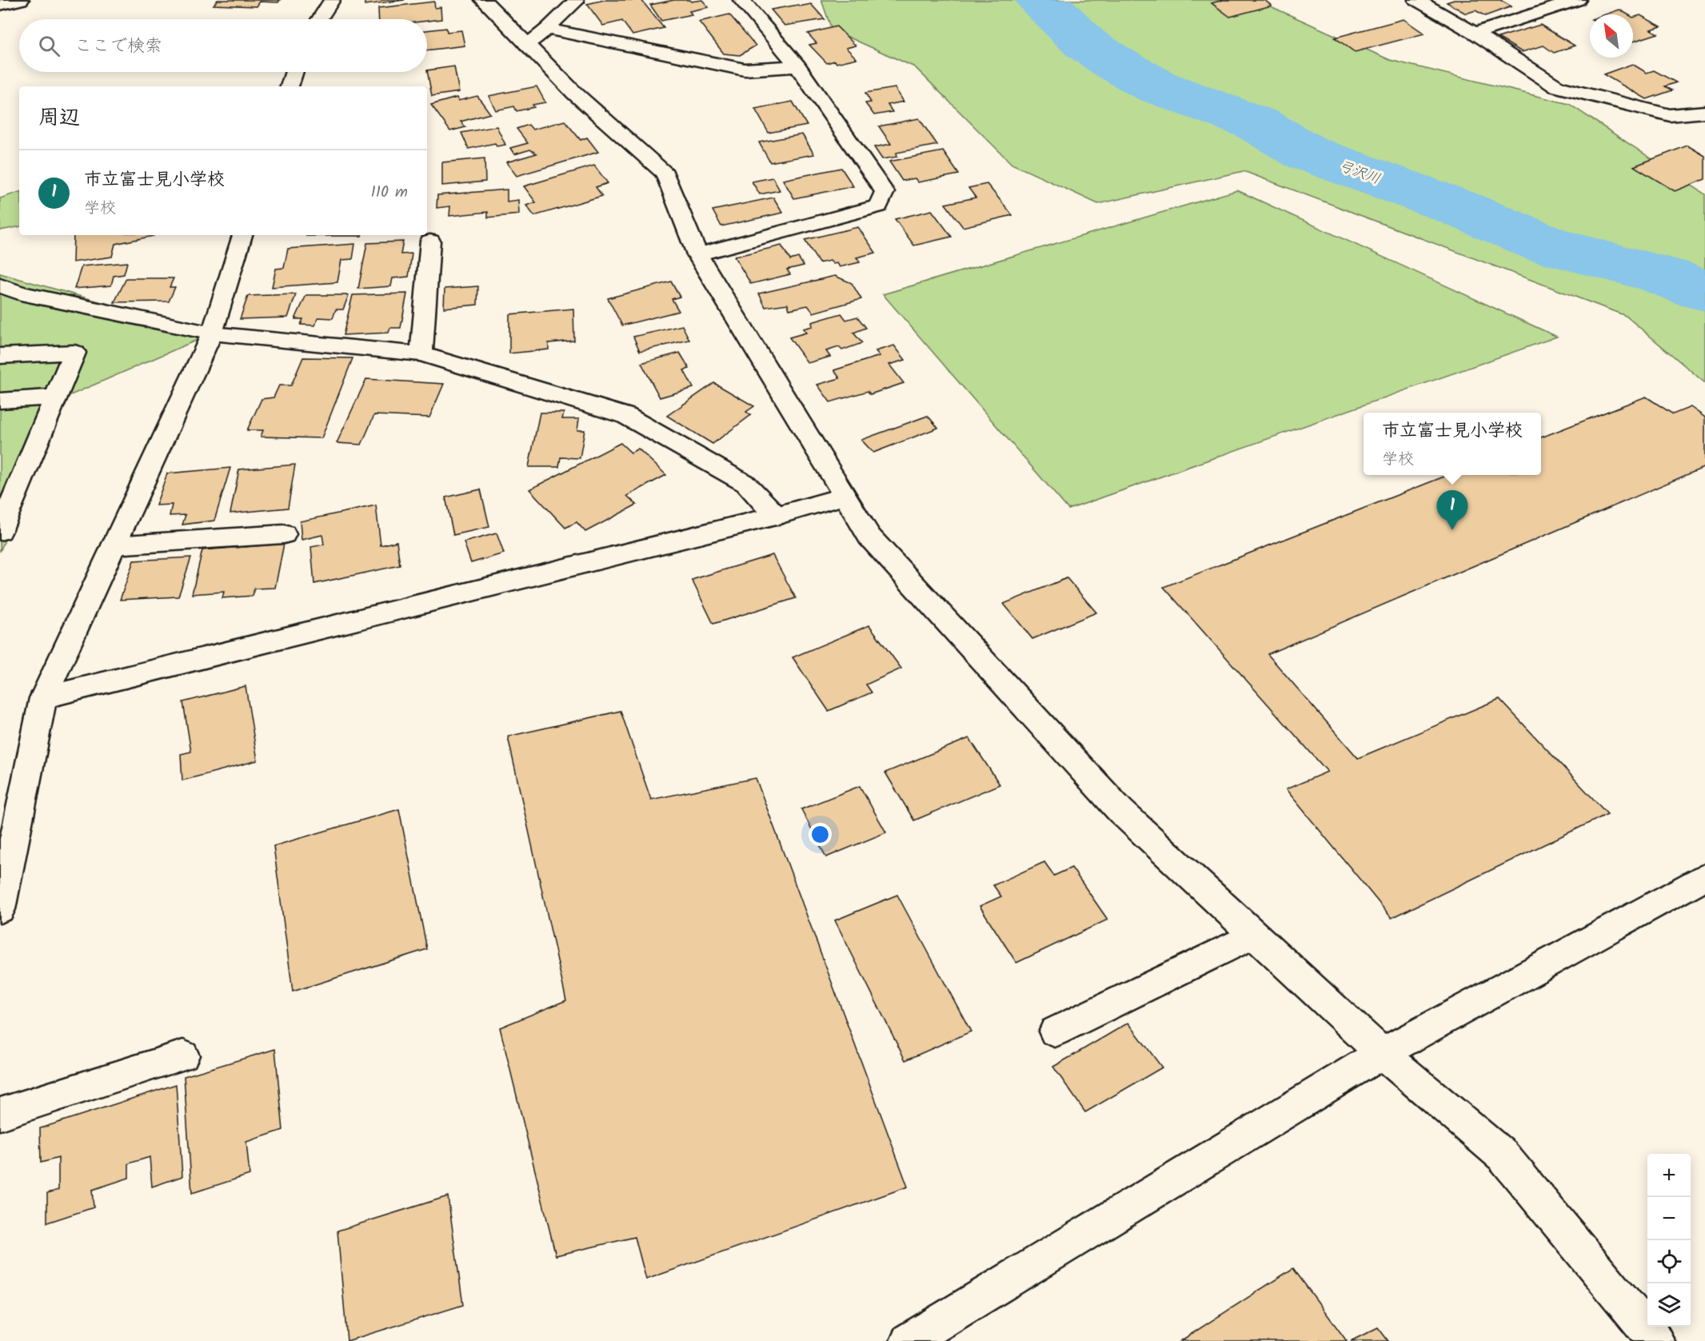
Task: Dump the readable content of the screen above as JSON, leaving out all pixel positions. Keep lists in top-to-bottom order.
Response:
{
  "water": ["弓沢川"],
  "north": "top left",
  "page": {
    "search": "ここで検索",
    "heading": "周辺",
    "list": [
      {
        "mark": "1",
        "name": "市立富士見小学校",
        "note": "学校",
        "value": "110 m"
      }
    ],
    "popup": ["市立富士見小学校", "学校"],
    "pins": "1",
    "map_buttons": ["+", "−"]
  }
}
